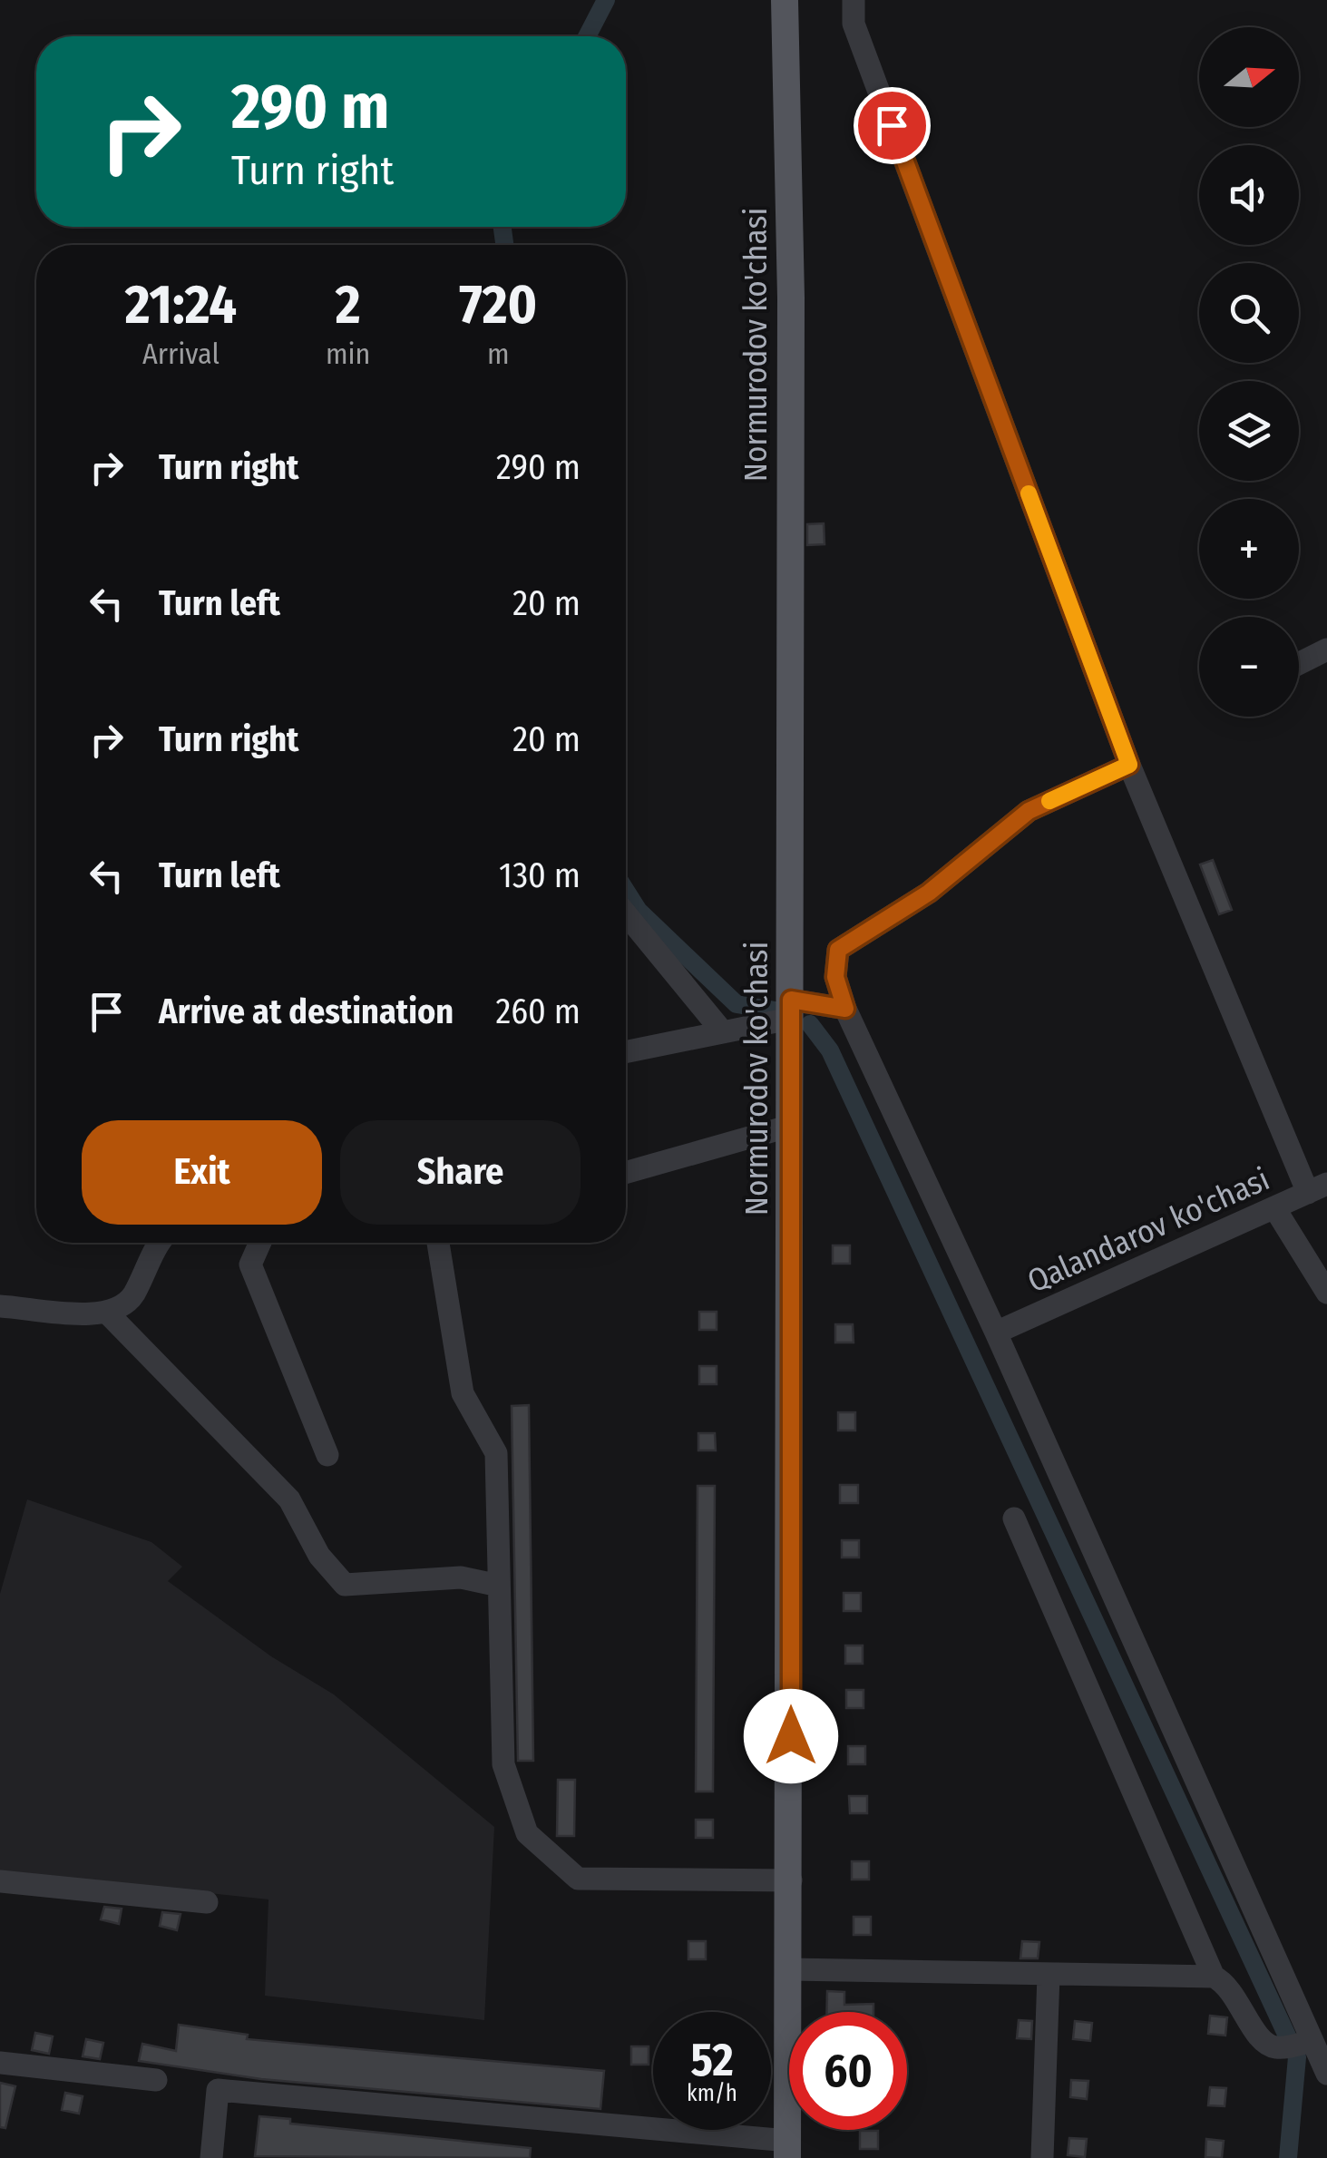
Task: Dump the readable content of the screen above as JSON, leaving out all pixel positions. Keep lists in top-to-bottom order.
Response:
{
  "streets": {
    "main road": ["Normurodov ko'chasi"],
    "street": ["Qalandarov ko'chasi"]
  },
  "north": "right",
  "page": {
    "map_buttons": ["+", "−"],
    "turn": ["290 m", "Turn right"],
    "eta": [
      "21:24",
      "Arrival",
      "2",
      "min",
      "720",
      "m"
    ],
    "list": [
      {
        "name": "Turn right",
        "value": "290 m"
      },
      {
        "name": "Turn left",
        "value": "20 m"
      },
      {
        "name": "Turn right",
        "value": "20 m"
      },
      {
        "name": "Turn left",
        "value": "130 m"
      },
      {
        "name": "Arrive at destination",
        "value": "260 m"
      }
    ],
    "buttons": ["Exit", "Share"],
    "speed": "52 km/h",
    "limit": "60"
  }
}
